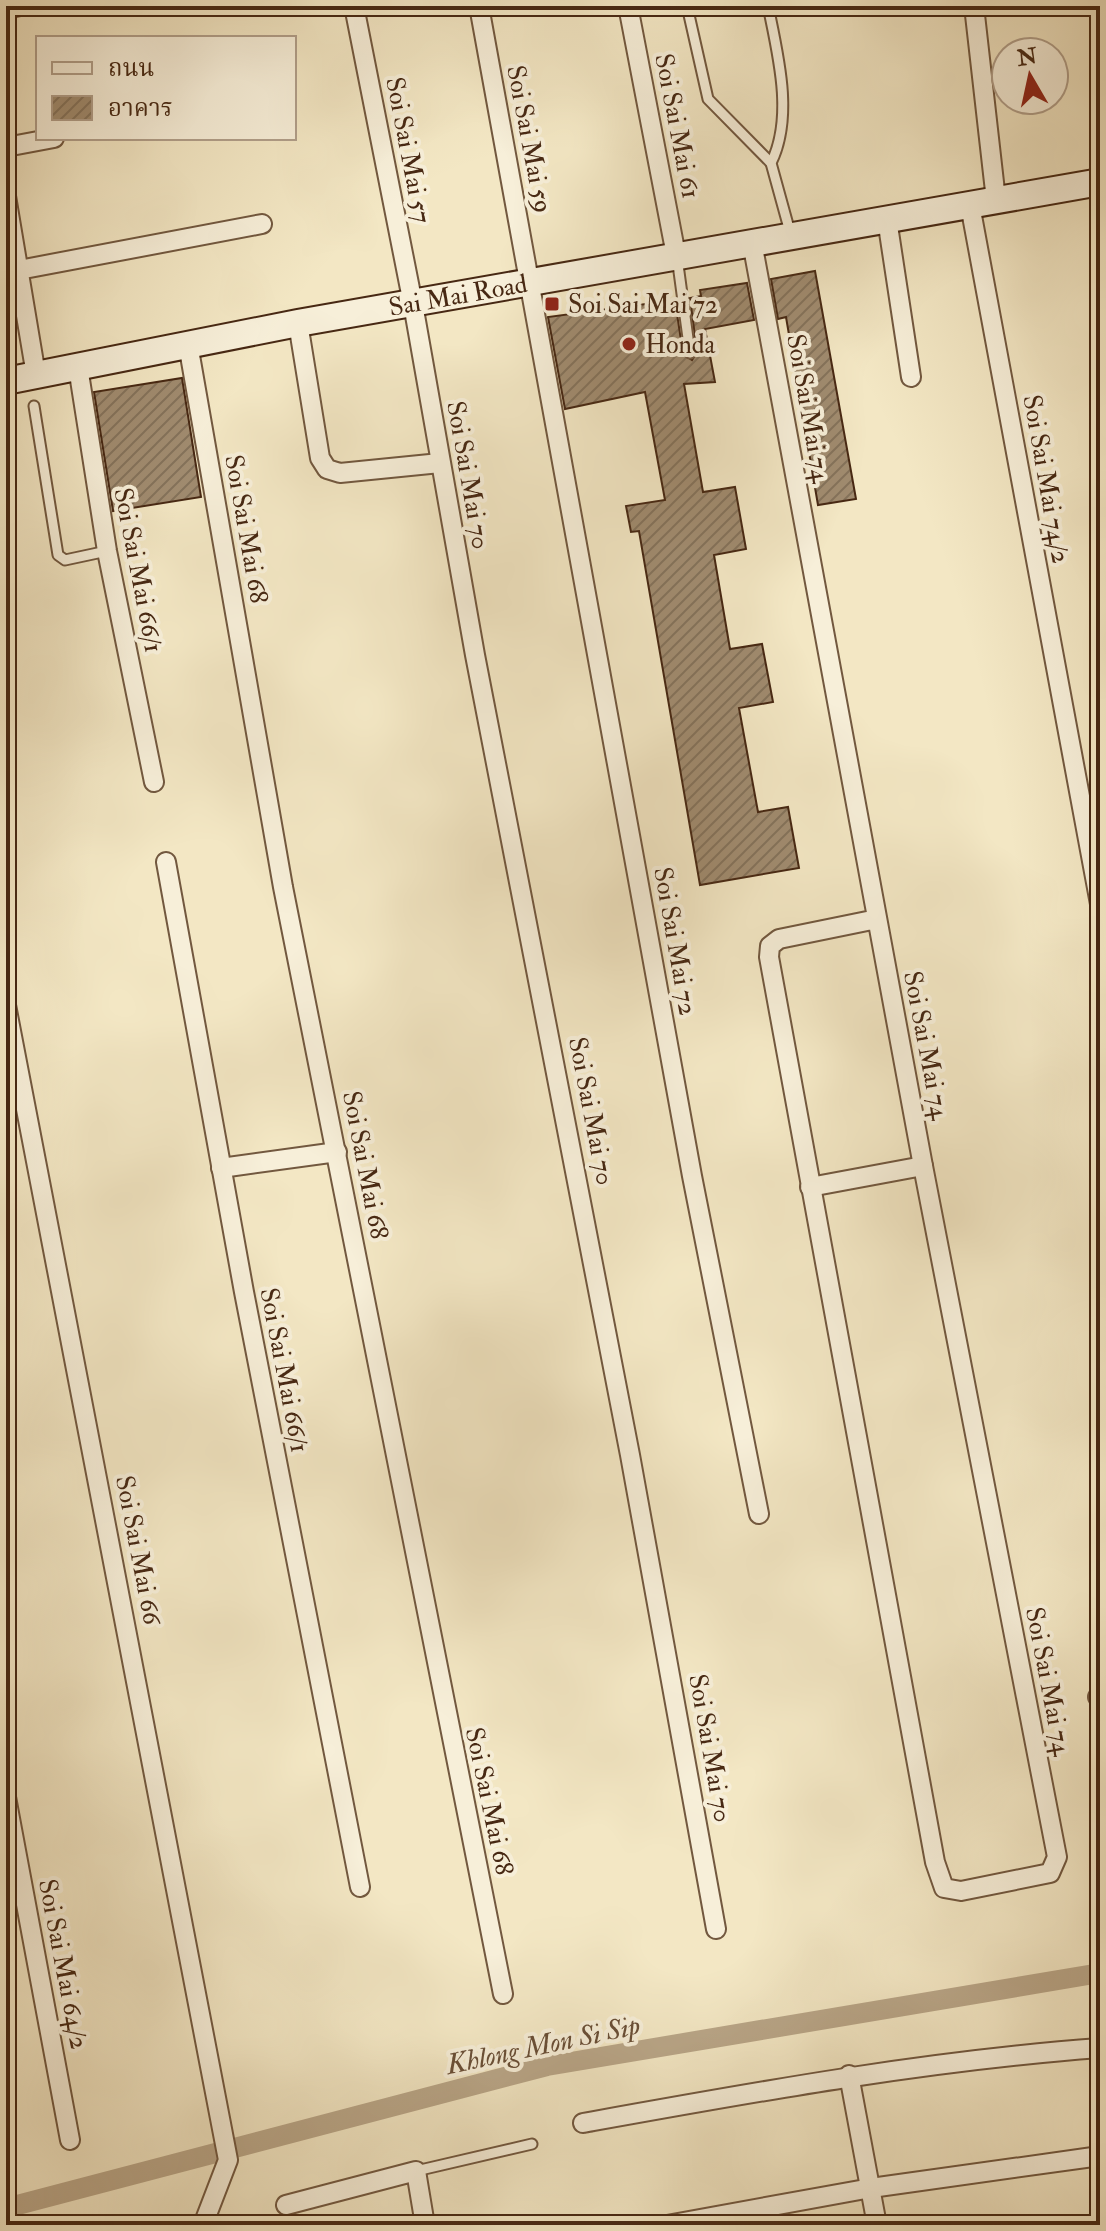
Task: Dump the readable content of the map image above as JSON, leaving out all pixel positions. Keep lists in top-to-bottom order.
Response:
{
  "streets": {
    "main road": ["Sai Mai Road"],
    "street": [
      "Soi Sai Mai 61",
      "Soi Sai Mai 59",
      "Soi Sai Mai 57",
      "Soi Sai Mai 74",
      "Soi Sai Mai 70",
      "Soi Sai Mai 74/2",
      "Soi Sai Mai 68",
      "Soi Sai Mai 66/1",
      "Soi Sai Mai 72",
      "Soi Sai Mai 66",
      "Soi Sai Mai 64/2"
    ]
  },
  "crossings": [
    ["Soi Sai Mai 61", "Sai Mai Road"],
    ["Soi Sai Mai 59", "Sai Mai Road"],
    ["Soi Sai Mai 59", "Soi Sai Mai 72"],
    ["Soi Sai Mai 57", "Sai Mai Road"],
    ["Soi Sai Mai 57", "Soi Sai Mai 70"],
    ["Sai Mai Road", "Soi Sai Mai 74"],
    ["Sai Mai Road", "Soi Sai Mai 70"],
    ["Sai Mai Road", "Soi Sai Mai 74/2"],
    ["Sai Mai Road", "Soi Sai Mai 68"],
    ["Sai Mai Road", "Soi Sai Mai 66/1"],
    ["Sai Mai Road", "Soi Sai Mai 72"]
  ],
  "water": ["Khlong Mon Si Sip"],
  "places": {
    "transit": ["Soi Sai Mai 72"],
    "other": ["Honda"]
  },
  "legend": ["ถนน", "อาคาร"],
  "north": "top"
}
